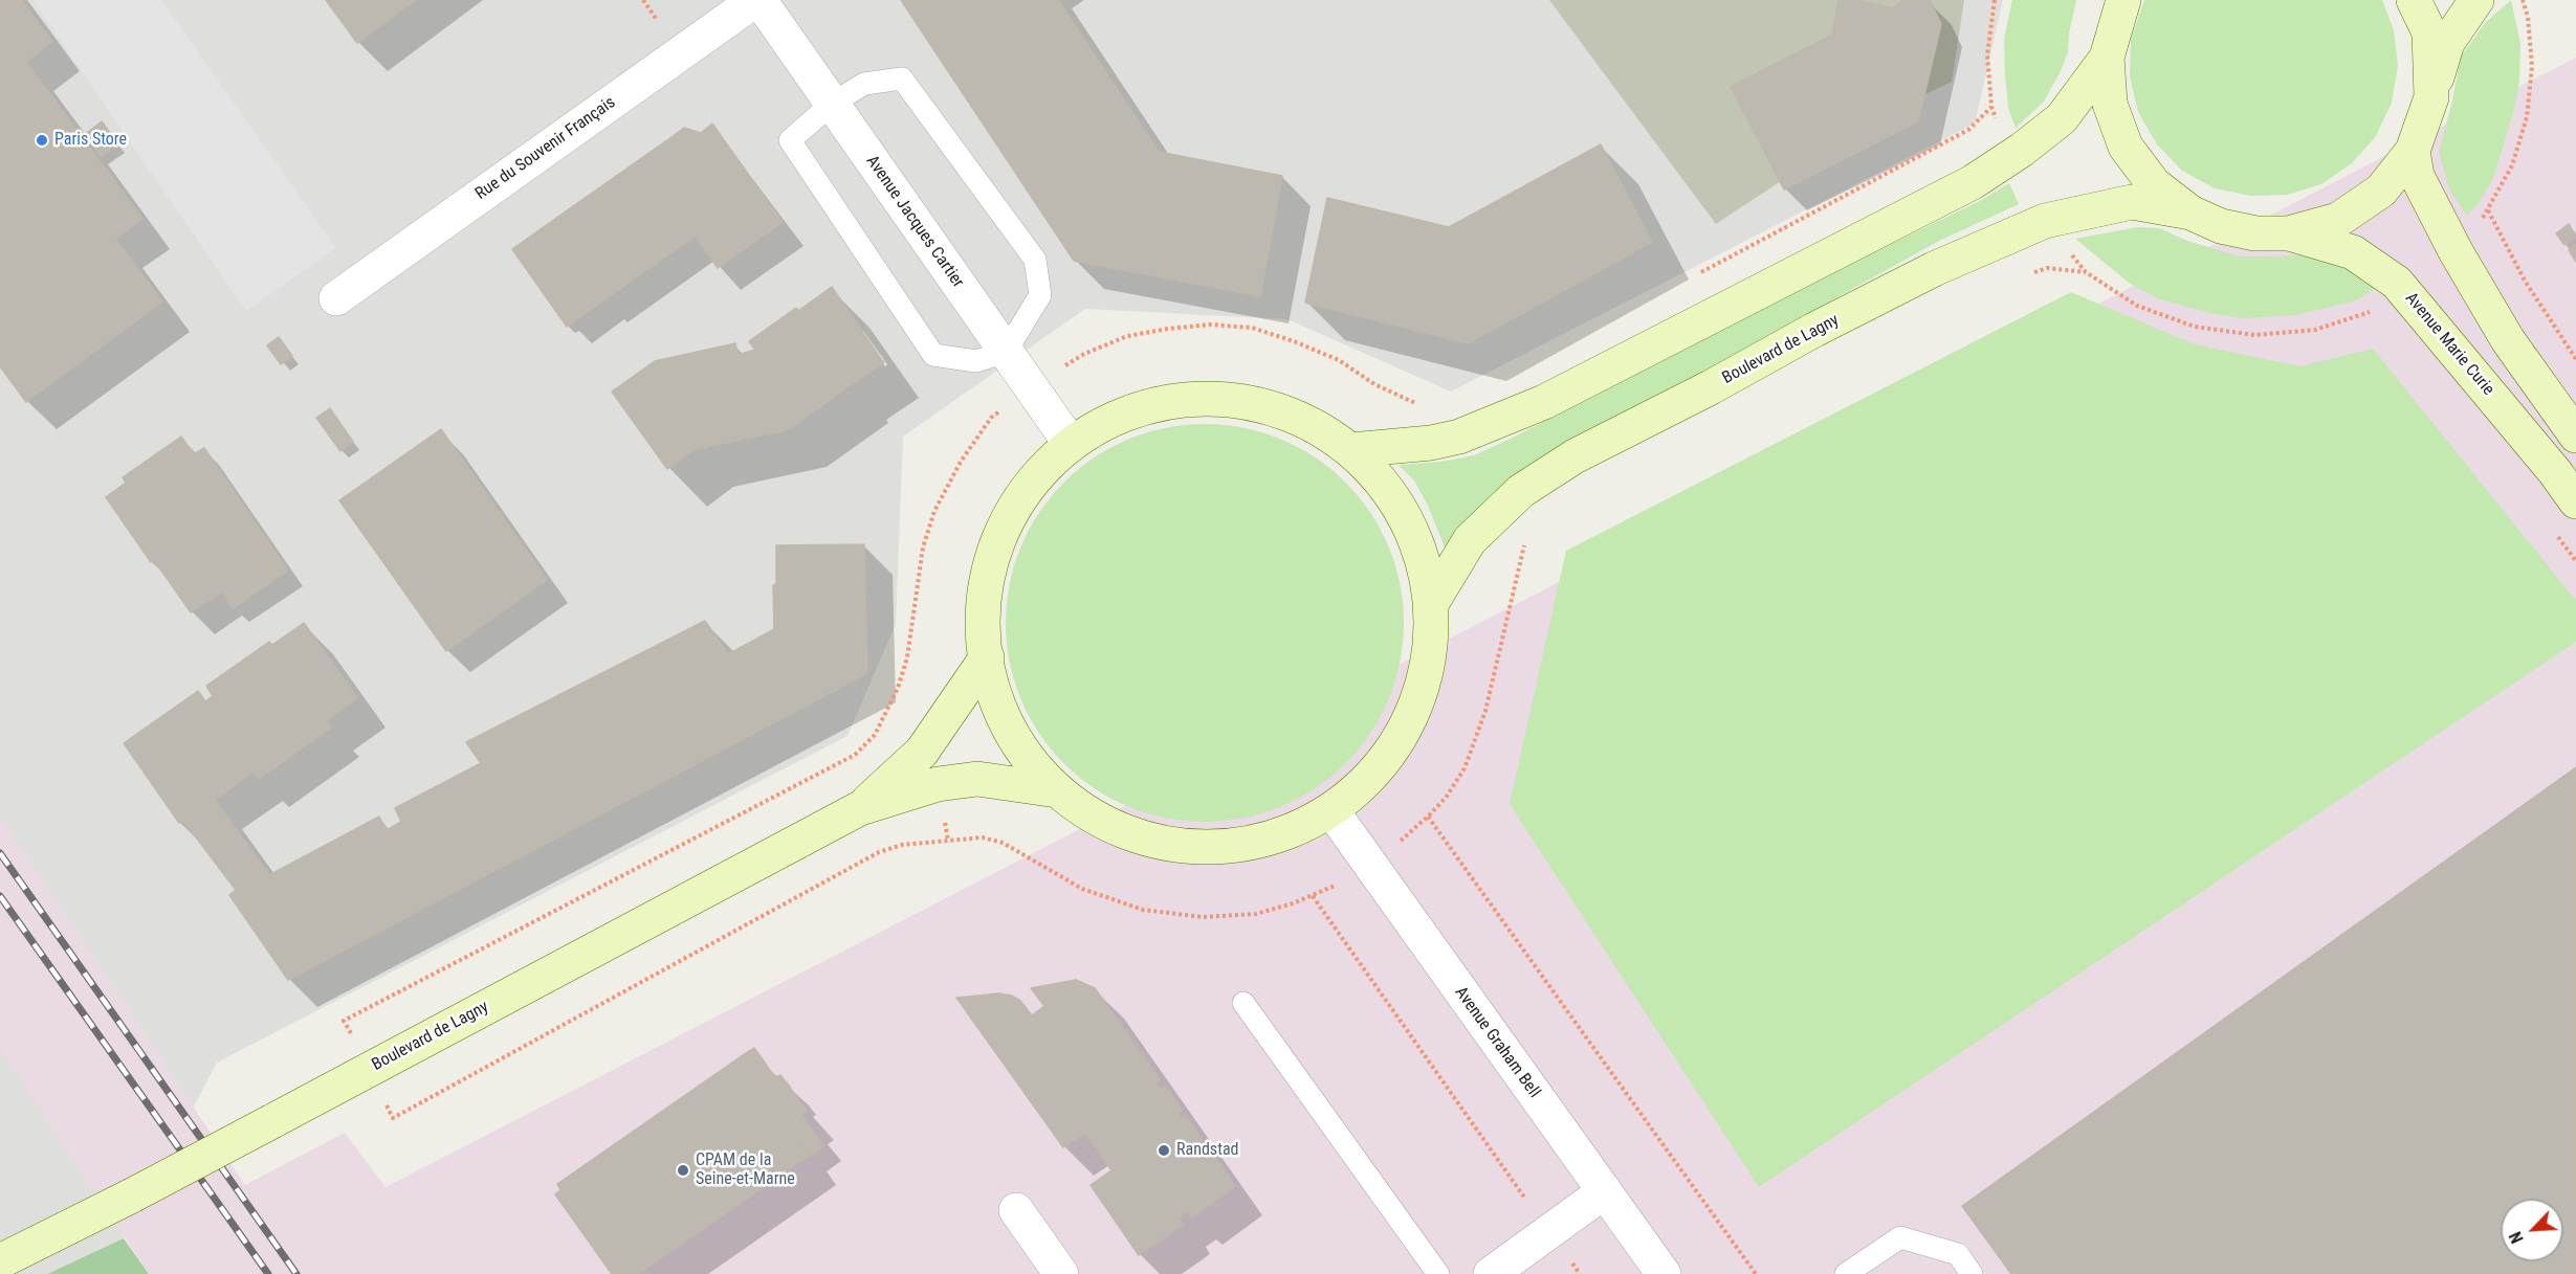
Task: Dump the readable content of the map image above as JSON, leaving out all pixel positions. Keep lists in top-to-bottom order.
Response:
{
  "streets": {
    "main road": ["Avenue Marie Curie", "Boulevard de Lagny"],
    "street": ["Rue du Souvenir Français", "Avenue Jacques Cartier", "Avenue Graham Bell"]
  },
  "crossings": [
    ["Rue du Souvenir Français", "Avenue Jacques Cartier"]
  ],
  "places": ["Paris Store", "Randstad", "CPAM de la Seine-et-Marne"],
  "north": "bottom left"
}
